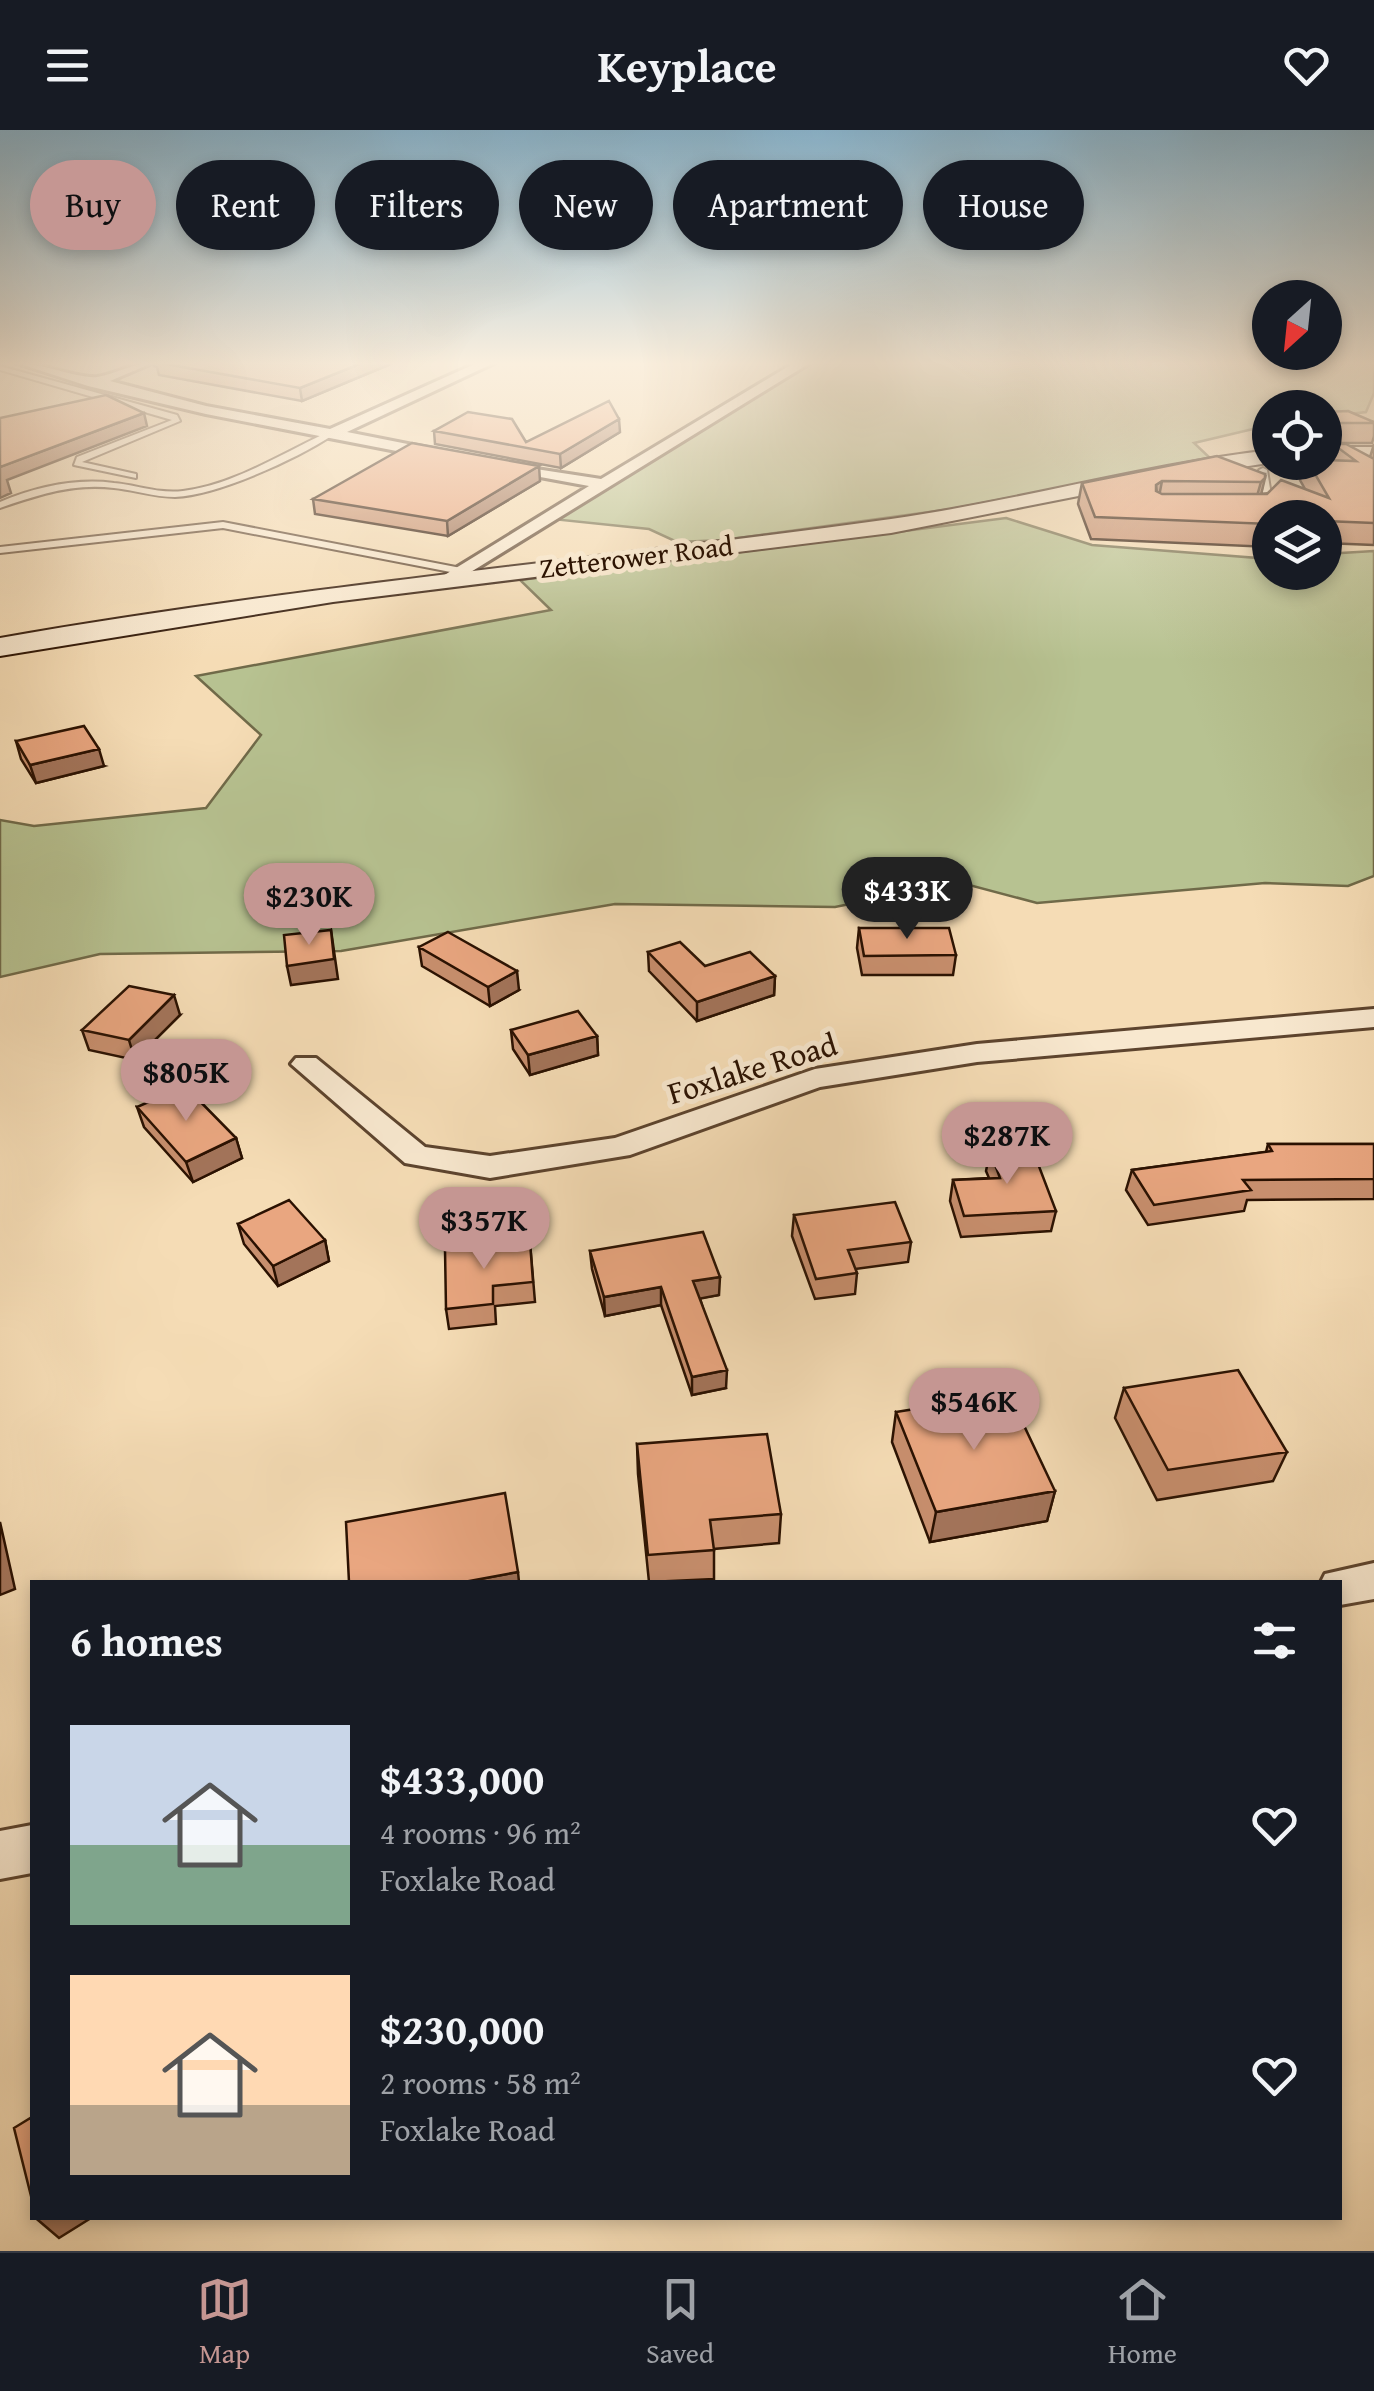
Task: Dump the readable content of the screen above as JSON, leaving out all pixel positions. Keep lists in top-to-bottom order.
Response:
{
  "streets": {
    "street": ["Zetterower Road", "Foxlake Road"]
  },
  "north": "bottom left",
  "page": {
    "header": "Keyplace",
    "chip": [
      "Buy",
      "Rent",
      "Filters",
      "New",
      "Apartment",
      "House"
    ],
    "price": [
      "$433K",
      "$230K",
      "$805K",
      "$287K",
      "$357K",
      "$546K"
    ],
    "heading": "6 homes",
    "list": [
      {
        "name": "$433,000",
        "note": "4 rooms · 96 m² · Foxlake Road"
      },
      {
        "name": "$230,000",
        "note": "2 rooms · 58 m² · Foxlake Road"
      }
    ],
    "tabs": ["Map", "Saved", "Home"]
  }
}
